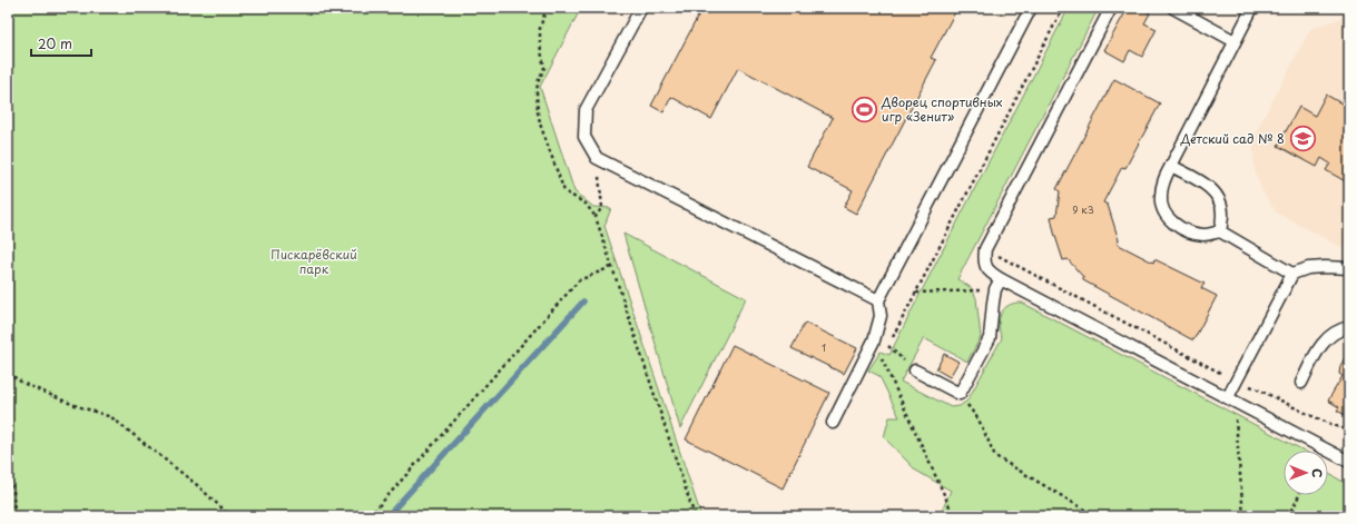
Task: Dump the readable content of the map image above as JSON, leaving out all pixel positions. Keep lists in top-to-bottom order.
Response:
{
  "parks": ["Пискарёвский парк"],
  "places": {
    "sports": ["Дворец спортивных игр «Зенит»"],
    "school or university": ["Детский сад № 8"]
  },
  "house_numbers": ["9 к3", "1"],
  "scale_bar": "20 m",
  "north": "right"
}
